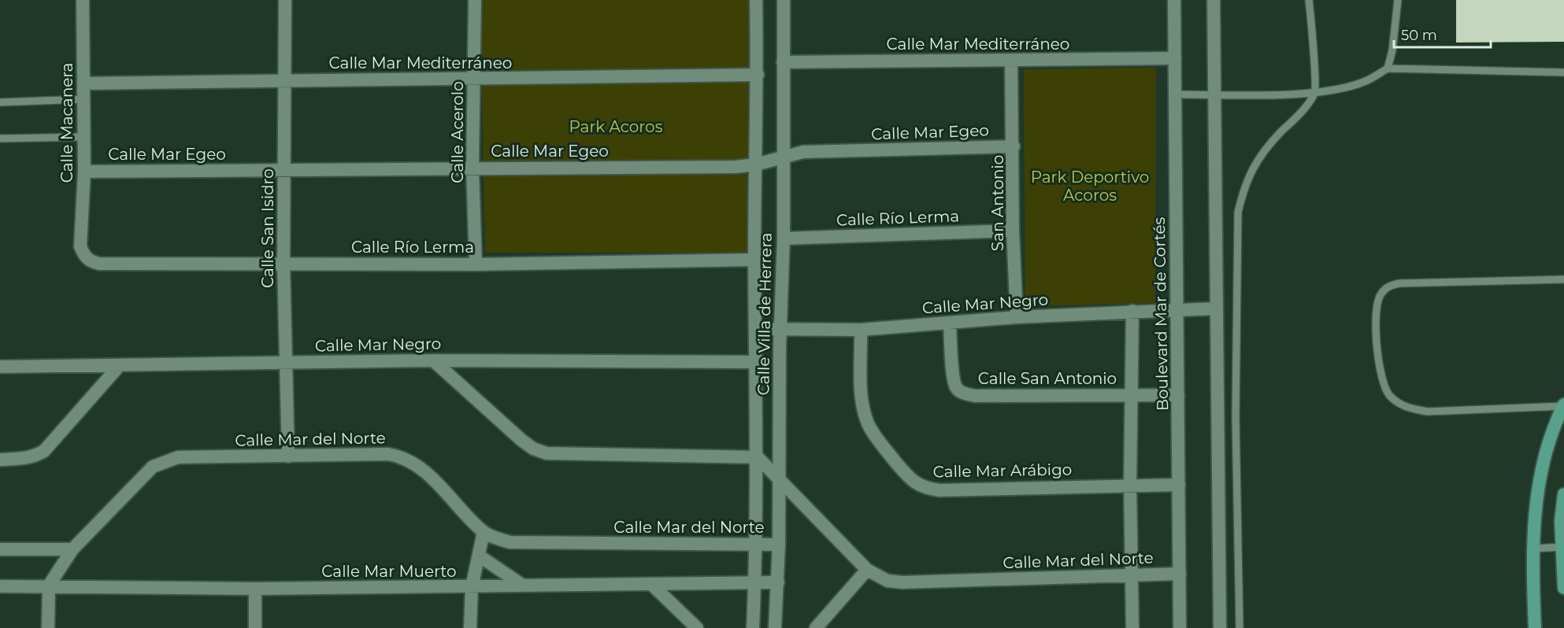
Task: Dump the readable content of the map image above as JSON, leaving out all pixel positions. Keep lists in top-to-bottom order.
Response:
{
  "streets": {
    "street": [
      "Calle Mar Mediterráneo",
      "Calle Macanera",
      "Calle Acerolo",
      "Calle Mar Egeo",
      "San Antonio",
      "Calle Río Lerma",
      "Calle San Isidro",
      "Calle Mar Negro",
      "Calle Villa de Herrera",
      "Boulevard Mar de Cortés",
      "Calle San Antonio",
      "Calle Mar del Norte",
      "Calle Mar Arábigo",
      "Calle Mar Muerto"
    ]
  },
  "crossings": [
    ["Calle Mar Mediterráneo", "Calle Macanera"],
    ["Calle Mar Mediterráneo", "Calle Acerolo"],
    ["Calle Mar Mediterráneo", "San Antonio"],
    ["Calle Mar Mediterráneo", "Calle San Isidro"],
    ["Calle Mar Mediterráneo", "Calle Villa de Herrera"],
    ["Calle Mar Mediterráneo", "Boulevard Mar de Cortés"],
    ["Calle Macanera", "Calle Mar Egeo"],
    ["Calle Macanera", "Calle Río Lerma"],
    ["Calle Acerolo", "Calle Mar Egeo"],
    ["Calle Acerolo", "Calle Río Lerma"],
    ["Calle Mar Egeo", "San Antonio"],
    ["Calle Mar Egeo", "Calle San Isidro"],
    ["Calle Mar Egeo", "Calle Villa de Herrera"],
    ["San Antonio", "Calle Río Lerma"],
    ["San Antonio", "Calle Mar Negro"],
    ["Calle Río Lerma", "Calle San Isidro"],
    ["Calle Río Lerma", "Calle Villa de Herrera"],
    ["Calle San Isidro", "Calle Mar Negro"],
    ["Calle San Isidro", "Calle Mar del Norte"],
    ["Calle Mar Negro", "Calle Villa de Herrera"],
    ["Calle Mar Negro", "Boulevard Mar de Cortés"],
    ["Calle Mar Negro", "Calle San Antonio"],
    ["Calle Mar Negro", "Calle Mar Arábigo"],
    ["Calle Villa de Herrera", "Calle Mar del Norte"],
    ["Calle Villa de Herrera", "Calle Mar Muerto"],
    ["Boulevard Mar de Cortés", "Calle San Antonio"],
    ["Boulevard Mar de Cortés", "Calle Mar del Norte"],
    ["Boulevard Mar de Cortés", "Calle Mar Arábigo"],
    ["Calle Mar del Norte", "Calle Mar Muerto"]
  ],
  "parks": ["Park Acoros", "Park Deportivo Acoros"],
  "scale_bar": "50 m"
}
